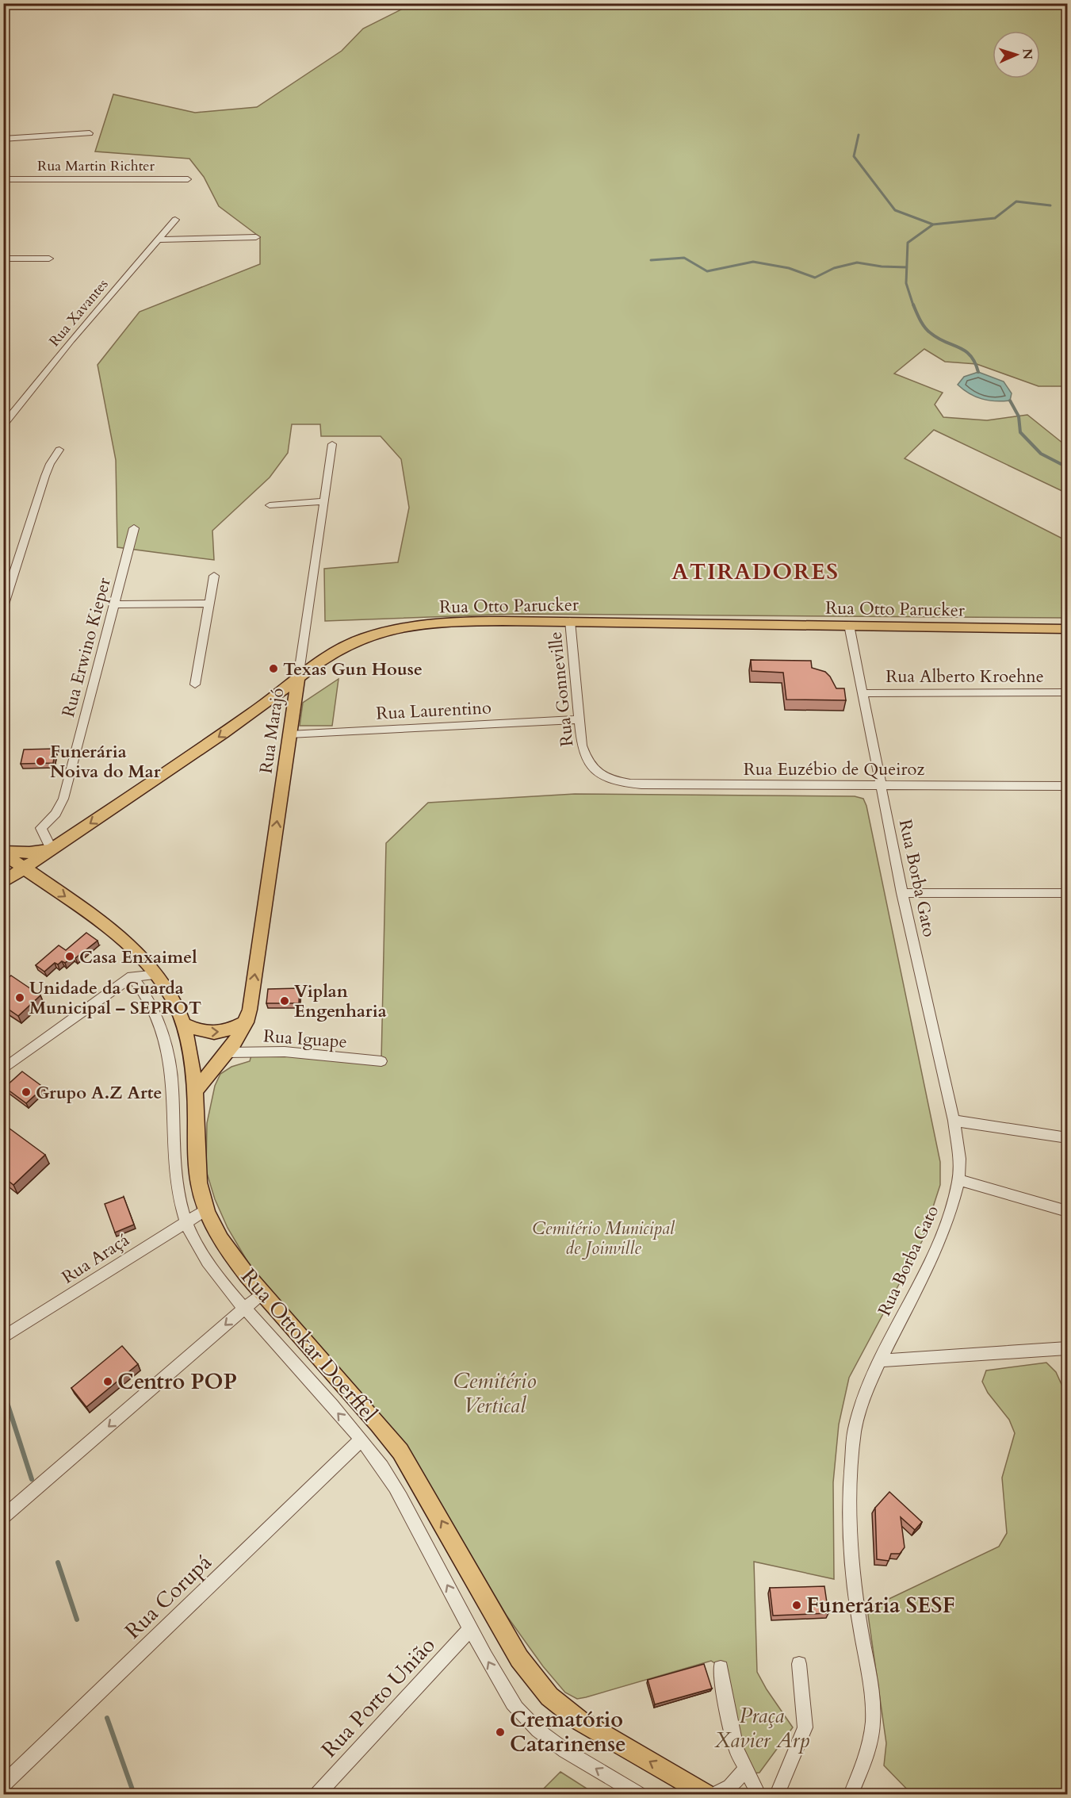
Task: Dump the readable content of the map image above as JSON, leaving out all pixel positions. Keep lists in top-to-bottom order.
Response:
{
  "streets": {
    "main road": ["Rua Otto Parucker", "Rua Marajó", "Rua Ottokar Doerffel"],
    "street": [
      "Rua Martin Richter",
      "Rua Xavantes",
      "Rua Erwino Kieper",
      "Rua Alberto Kroehne",
      "Rua Gonneville",
      "Rua Laurentino",
      "Rua Euzébio de Queiroz",
      "Rua Borba Gato",
      "Rua Iguape",
      "Rua Araçá",
      "Rua Corupá",
      "Rua Porto União"
    ]
  },
  "crossings": [
    ["Rua Otto Parucker", "Rua Erwino Kieper"],
    ["Rua Otto Parucker", "Rua Gonneville"],
    ["Rua Otto Parucker", "Rua Marajó"],
    ["Rua Otto Parucker", "Rua Borba Gato"],
    ["Rua Otto Parucker", "Rua Ottokar Doerffel"],
    ["Rua Alberto Kroehne", "Rua Borba Gato"],
    ["Rua Gonneville", "Rua Laurentino"],
    ["Rua Gonneville", "Rua Euzébio de Queiroz"],
    ["Rua Laurentino", "Rua Marajó"],
    ["Rua Marajó", "Rua Iguape"],
    ["Rua Marajó", "Rua Ottokar Doerffel"],
    ["Rua Euzébio de Queiroz", "Rua Borba Gato"],
    ["Rua Araçá", "Rua Ottokar Doerffel"]
  ],
  "one_way": ["Rua Marajó"],
  "districts": ["ATIRADORES"],
  "parks": ["Cemitério Municipal de Joinville", "Cemitério Vertical", "Praça Xavier Arp"],
  "places": [
    "Texas Gun House",
    "Funerária Noiva do Mar",
    "Casa Enxaimel",
    "Unidade da Guarda Municipal – SEPROT",
    "Viplan Engenharia",
    "Grupo A.Z Arte",
    "Centro POP",
    "Funerária SESF",
    "Crematório Catarinense"
  ],
  "north": "right"
}
